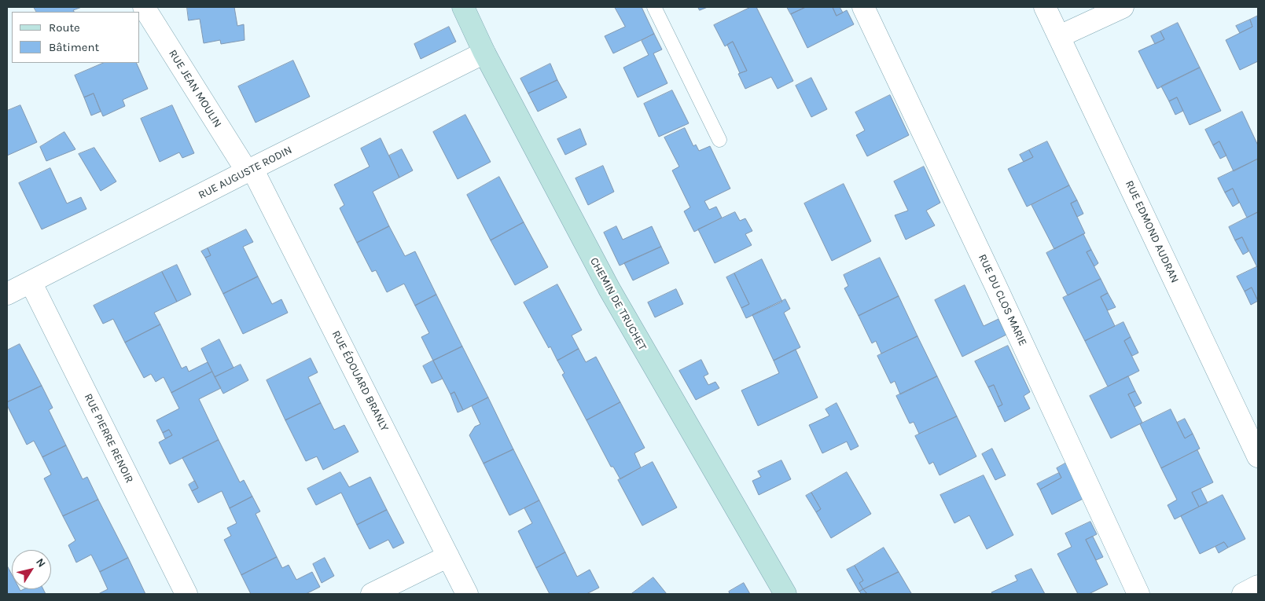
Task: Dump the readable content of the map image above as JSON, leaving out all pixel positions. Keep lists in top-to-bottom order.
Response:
{
  "streets": {
    "main road": ["CHEMIN DE TRUCHET"],
    "street": [
      "RUE JEAN MOULIN",
      "RUE AUGUSTE RODIN",
      "RUE EDMOND AUDRAN",
      "RUE DU CLOS MARIE",
      "RUE ÉDOUARD BRANLY",
      "RUE PIERRE RENOIR"
    ]
  },
  "crossings": [
    ["RUE JEAN MOULIN", "RUE AUGUSTE RODIN"],
    ["RUE JEAN MOULIN", "RUE ÉDOUARD BRANLY"],
    ["RUE AUGUSTE RODIN", "CHEMIN DE TRUCHET"],
    ["RUE AUGUSTE RODIN", "RUE ÉDOUARD BRANLY"],
    ["RUE AUGUSTE RODIN", "RUE PIERRE RENOIR"]
  ],
  "legend": ["Route", "Bâtiment"],
  "north": "top right"
}
